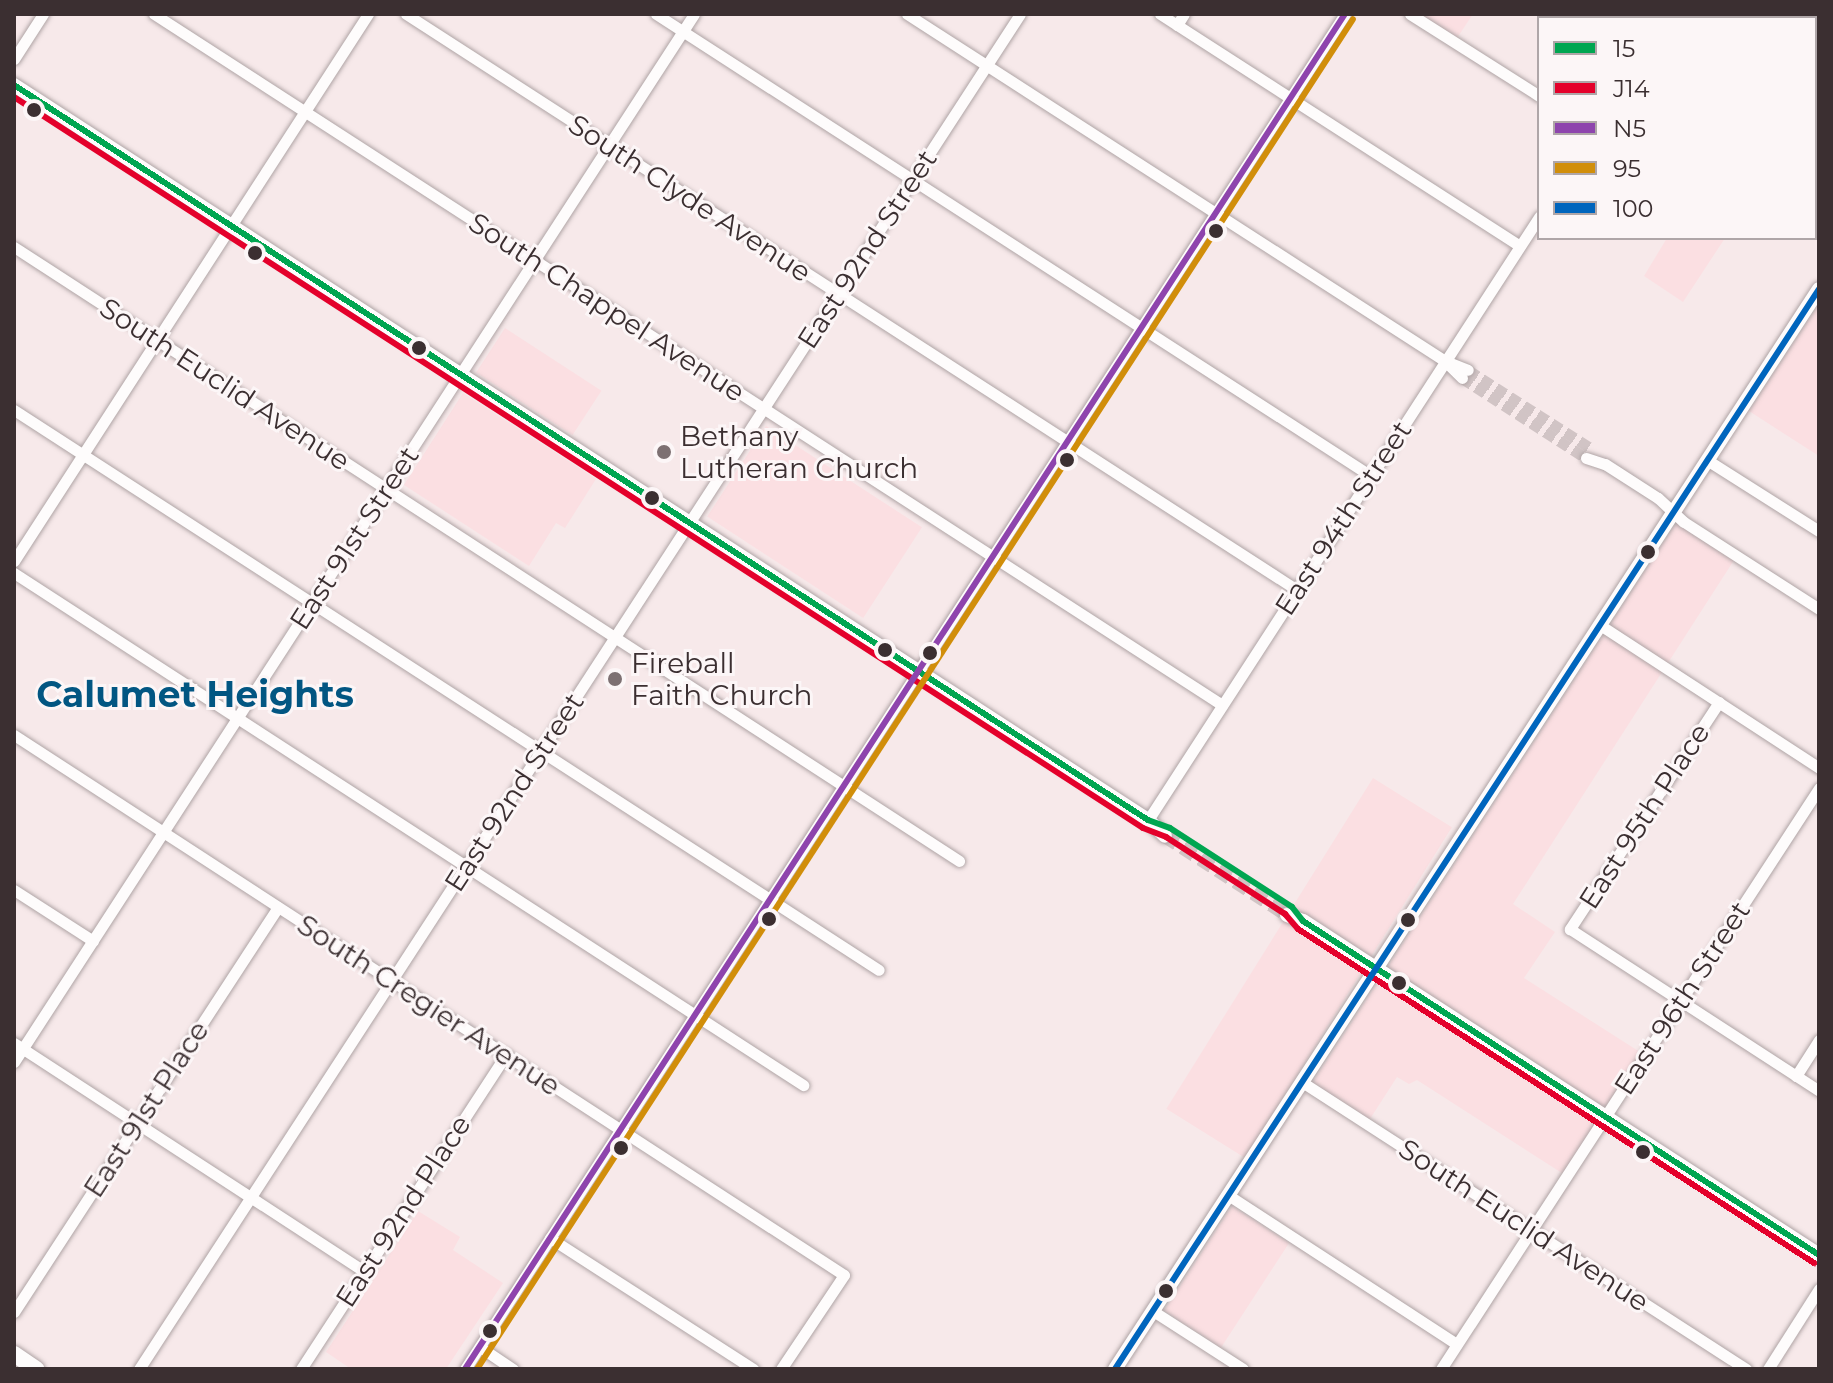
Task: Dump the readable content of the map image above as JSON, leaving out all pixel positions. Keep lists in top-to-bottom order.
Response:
{
  "streets": {
    "street": [
      "South Clyde Avenue",
      "East 92nd Street",
      "South Chappel Avenue",
      "South Euclid Avenue",
      "East 94th Street",
      "East 91st Street",
      "East 95th Place",
      "East 96th Street",
      "South Cregier Avenue",
      "East 91st Place",
      "East 92nd Place"
    ]
  },
  "crossings": [
    ["South Clyde Avenue", "East 92nd Street"],
    ["South Clyde Avenue", "East 94th Street"],
    ["South Clyde Avenue", "East 91st Street"],
    ["East 92nd Street", "South Chappel Avenue"],
    ["East 92nd Street", "South Euclid Avenue"],
    ["East 92nd Street", "South Cregier Avenue"],
    ["South Chappel Avenue", "East 94th Street"],
    ["South Chappel Avenue", "East 91st Street"],
    ["South Euclid Avenue", "East 91st Street"],
    ["South Euclid Avenue", "East 96th Street"],
    ["East 91st Street", "South Cregier Avenue"],
    ["East 95th Place", "East 96th Street"],
    ["South Cregier Avenue", "East 91st Place"],
    ["South Cregier Avenue", "East 92nd Place"]
  ],
  "districts": ["Calumet Heights"],
  "places": ["Bethany Lutheran Church", "Fireball Faith Church"],
  "lines": [
    "transit line N5",
    "transit line 95",
    "transit line 15",
    "transit line J14",
    "transit line 100"
  ],
  "legend": [
    "15",
    "J14",
    "N5",
    "95",
    "100"
  ]
}
